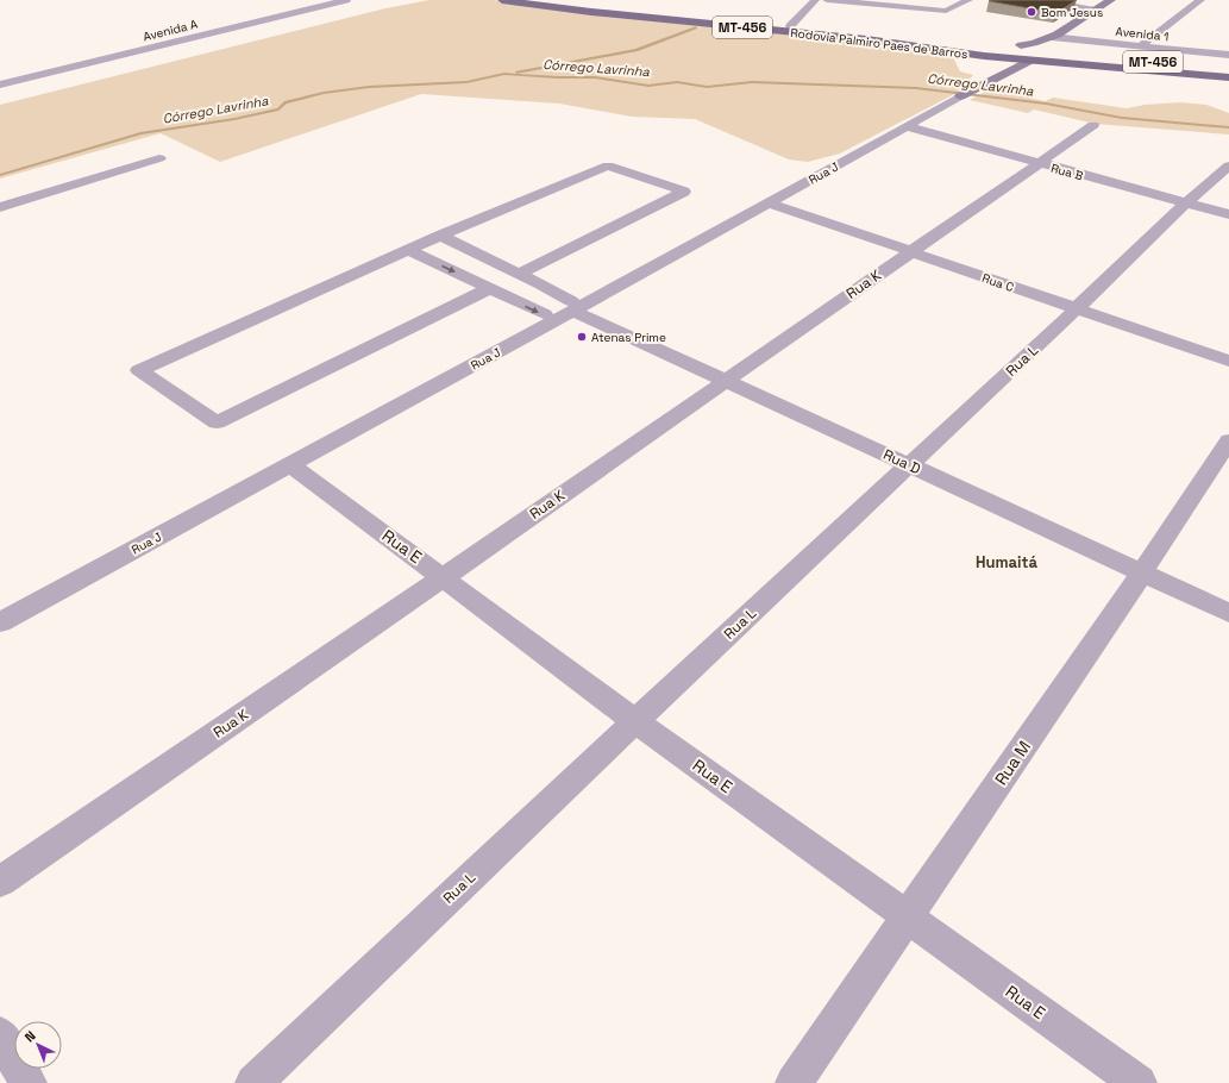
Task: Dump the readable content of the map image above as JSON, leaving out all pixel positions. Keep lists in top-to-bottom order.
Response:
{
  "streets": {
    "main road": ["MT-456", "Rodovia Palmiro Paes de Barros"],
    "street": [
      "Avenida A",
      "Avenida 1",
      "Rua B",
      "Rua J",
      "Rua C",
      "Rua K",
      "Rua L",
      "Rua D",
      "Rua E",
      "Rua M"
    ]
  },
  "crossings": [
    ["Rodovia Palmiro Paes de Barros", "Rua J"],
    ["Rua B", "Rua J"],
    ["Rua B", "Rua K"],
    ["Rua B", "Rua L"],
    ["Rua J", "Rua C"],
    ["Rua J", "Rua D"],
    ["Rua J", "Rua E"],
    ["Rua C", "Rua K"],
    ["Rua C", "Rua L"],
    ["Rua K", "Rua D"],
    ["Rua K", "Rua E"],
    ["Rua L", "Rua D"],
    ["Rua L", "Rua E"],
    ["Rua D", "Rua M"],
    ["Rua E", "Rua M"]
  ],
  "districts": ["Humaitá"],
  "water": ["Córrego Lavrinha"],
  "places": ["Bom Jesus", "Atenas Prime"],
  "north": "top left"
}
